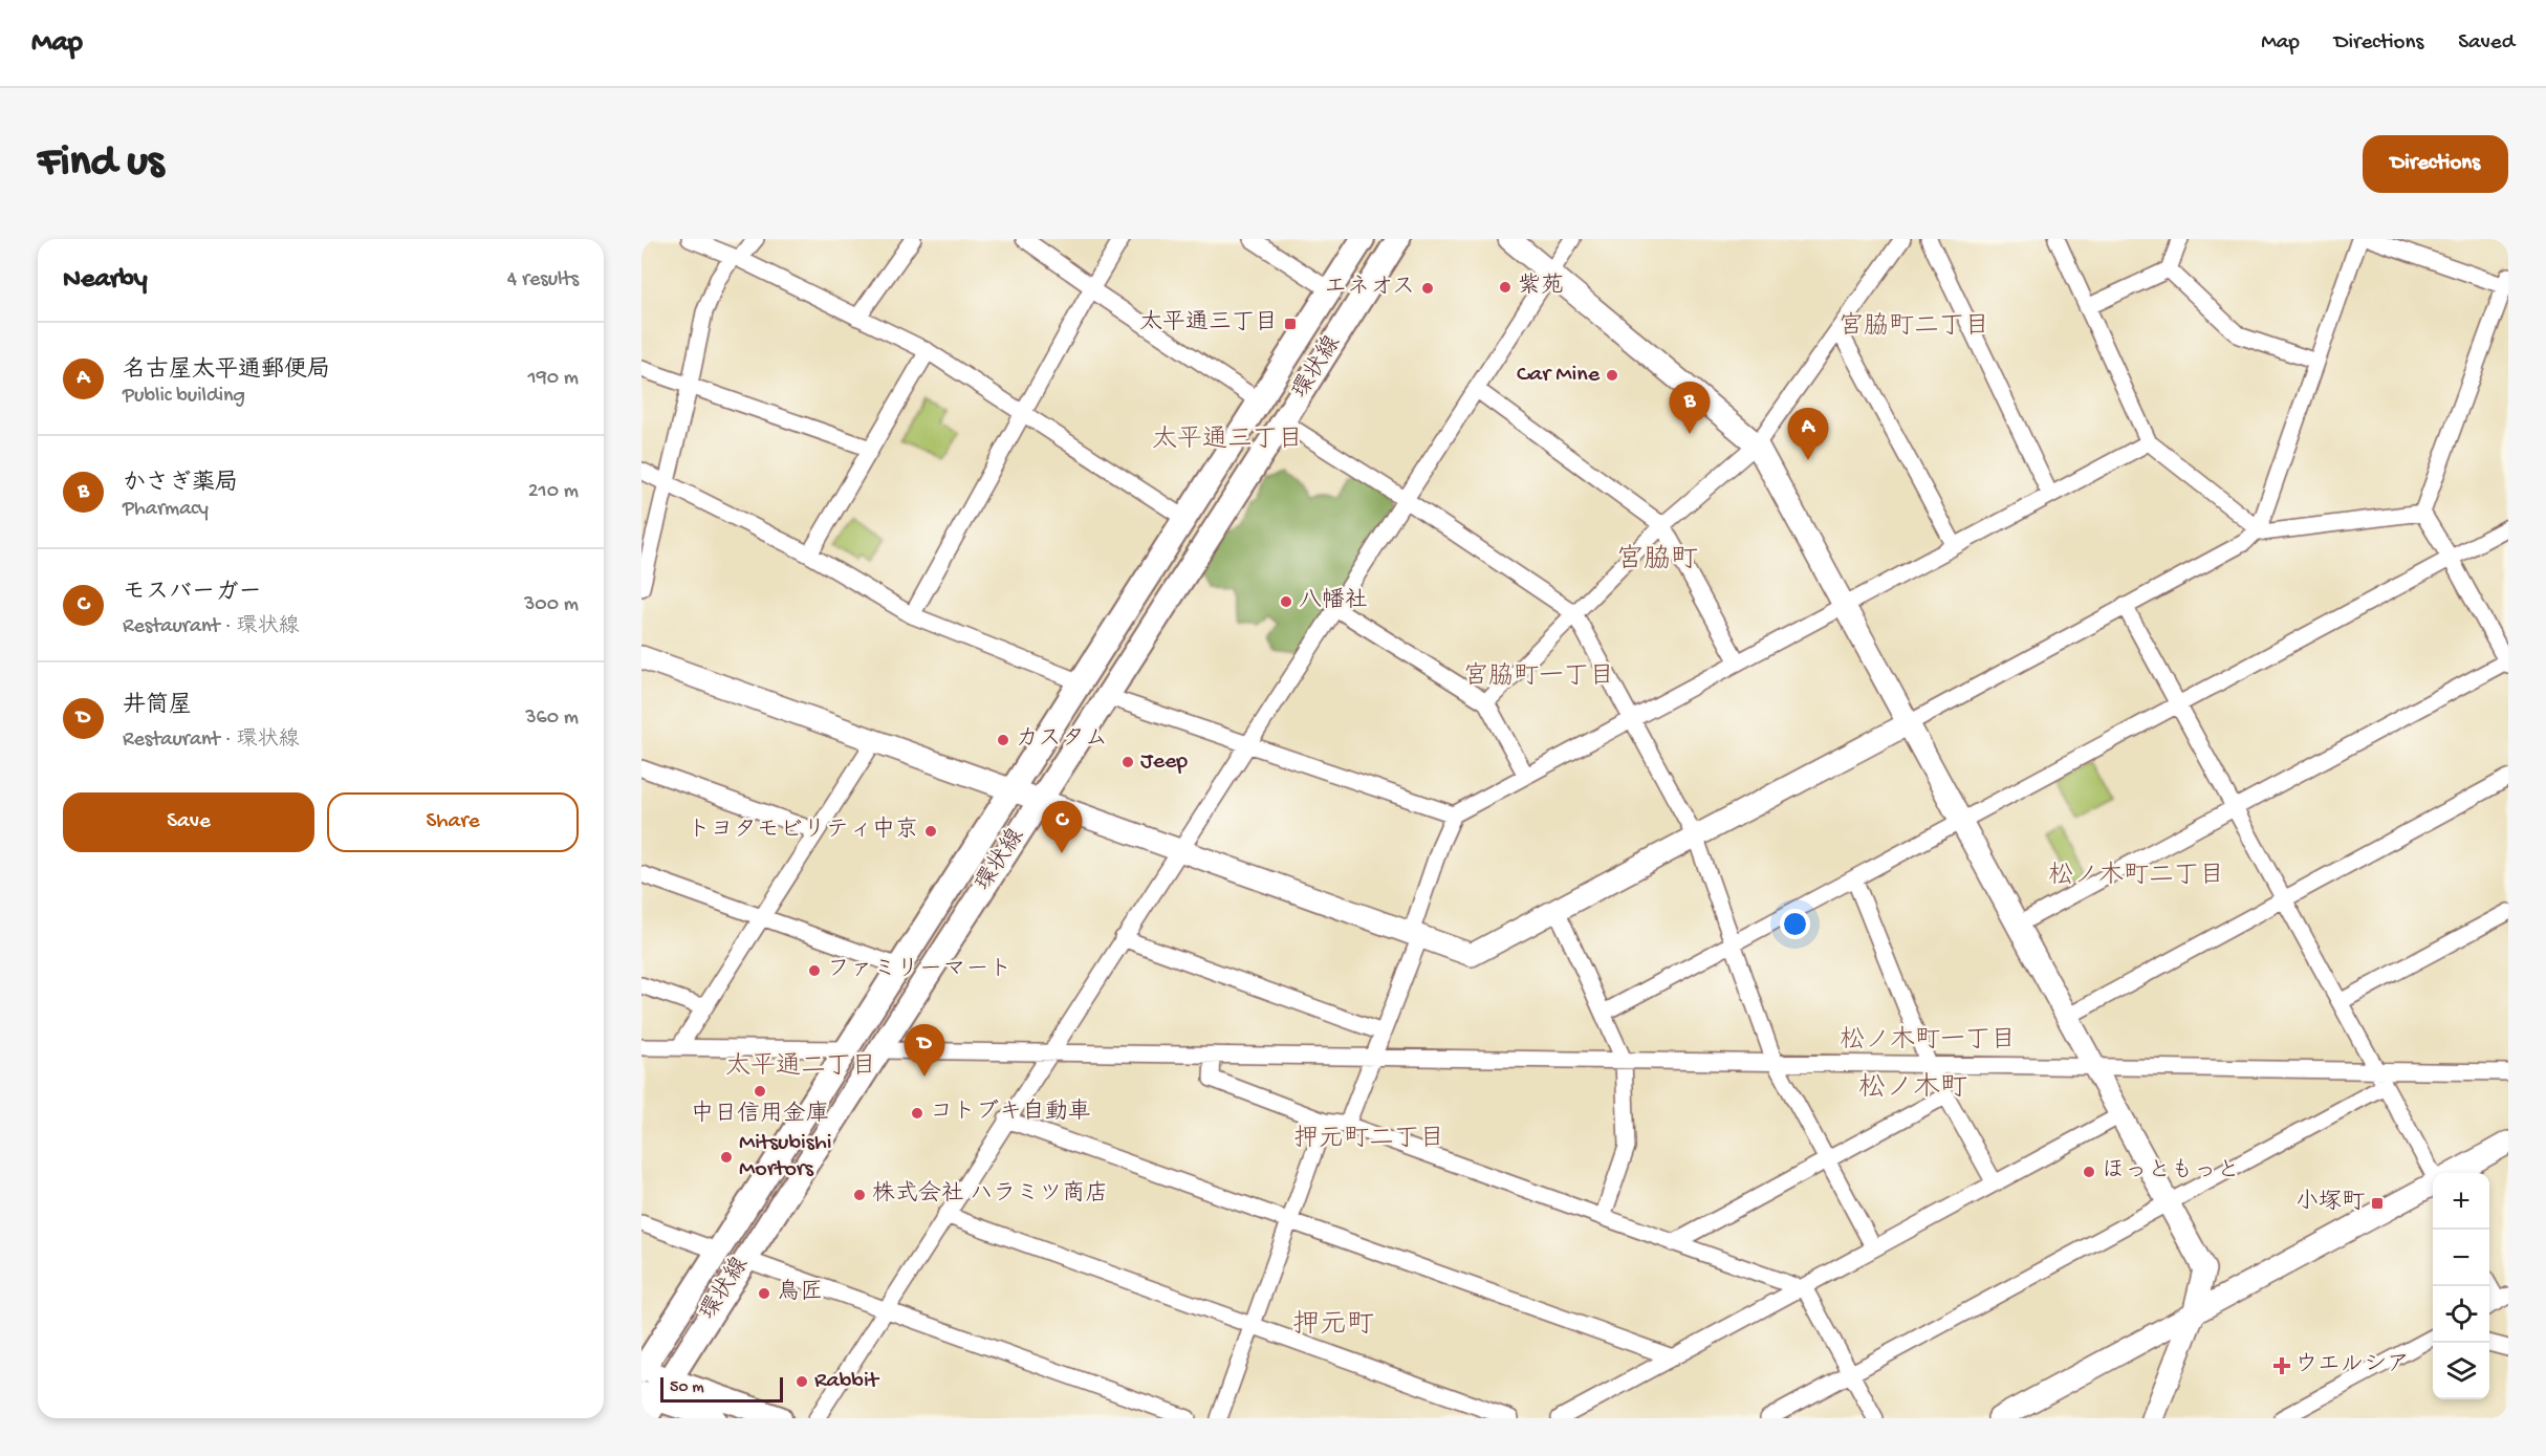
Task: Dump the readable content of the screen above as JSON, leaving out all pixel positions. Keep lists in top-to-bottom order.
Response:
{
  "streets": {
    "main road": ["環状線"]
  },
  "districts": [
    "宮脇町二丁目",
    "太平通三丁目",
    "宮脇町",
    "宮脇町一丁目",
    "松ノ木町二丁目",
    "松ノ木町一丁目",
    "太平通二丁目",
    "松ノ木町",
    "押元町二丁目",
    "押元町"
  ],
  "places": {
    "other": [
      "紫苑",
      "エネオス",
      "Car Mine",
      "八幡社",
      "カスタム",
      "Jeep",
      "トヨタモビリティ中京",
      "ファミリーマート",
      "中日信用金庫",
      "コトブキ自動車",
      "Mitsubishi Mortors",
      "ほっともっと",
      "株式会社 ハラミツ商店",
      "鳥匠",
      "Rabbit"
    ],
    "transit": ["太平通三丁目", "小塚町"],
    "health": ["ウエルシア"]
  },
  "scale_bar": "50 m",
  "page": {
    "header": "Map",
    "nav": ["Map", "Directions", "Saved"],
    "buttons": [
      "Directions",
      ["Save", "Share"]
    ],
    "title": "Find us",
    "heading": ["Nearby", "4 results"],
    "list": [
      {
        "mark": "A",
        "name": "名古屋太平通郵便局",
        "note": "Public building",
        "value": "190 m"
      },
      {
        "mark": "B",
        "name": "かさぎ薬局",
        "note": "Pharmacy",
        "value": "210 m"
      },
      {
        "mark": "C",
        "name": "モスバーガー",
        "note": "Restaurant · 環状線",
        "value": "300 m"
      },
      {
        "mark": "D",
        "name": "井筒屋",
        "note": "Restaurant · 環状線",
        "value": "360 m"
      }
    ],
    "pins": [
      "B",
      "A",
      "C",
      "D"
    ],
    "map_buttons": ["+", "−"],
    "scale": "50 m"
  }
}
